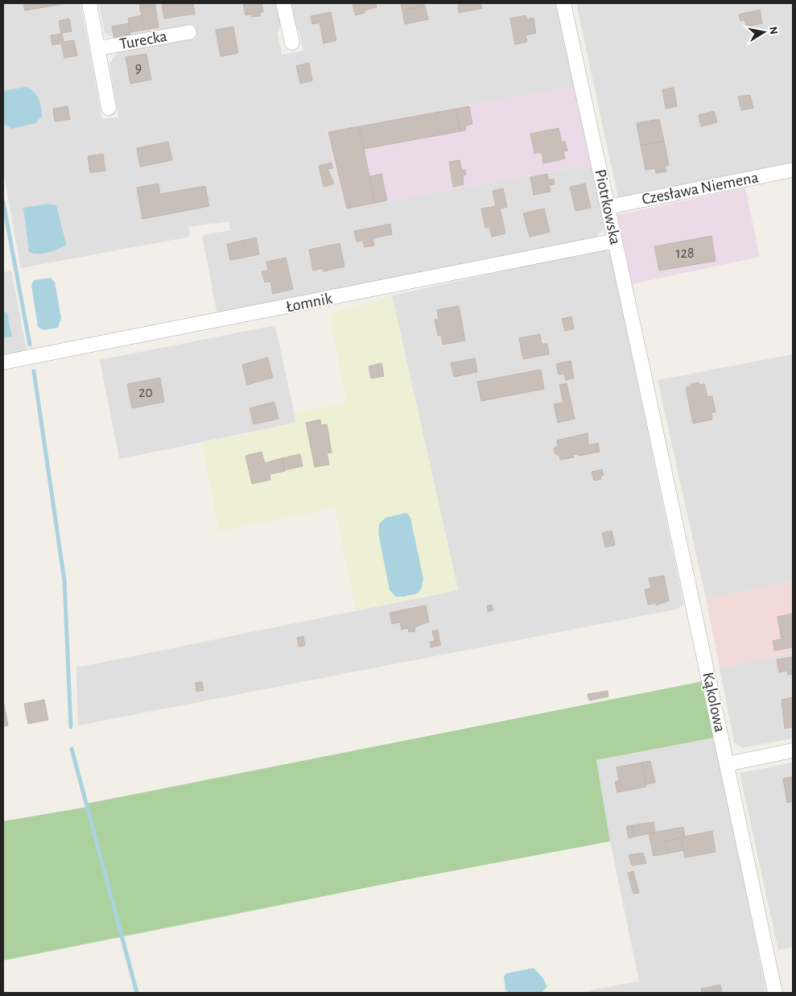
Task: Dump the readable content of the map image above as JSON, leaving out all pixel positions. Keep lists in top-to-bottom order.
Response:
{
  "streets": {
    "street": [
      "Turecka",
      "Czesława Niemena",
      "Piotrkowska",
      "Łomnik",
      "Kąkolowa"
    ]
  },
  "crossings": [
    ["Czesława Niemena", "Piotrkowska"],
    ["Piotrkowska", "Łomnik"],
    ["Piotrkowska", "Kąkolowa"]
  ],
  "house_numbers": ["9", "128", "20"],
  "north": "right"
}
